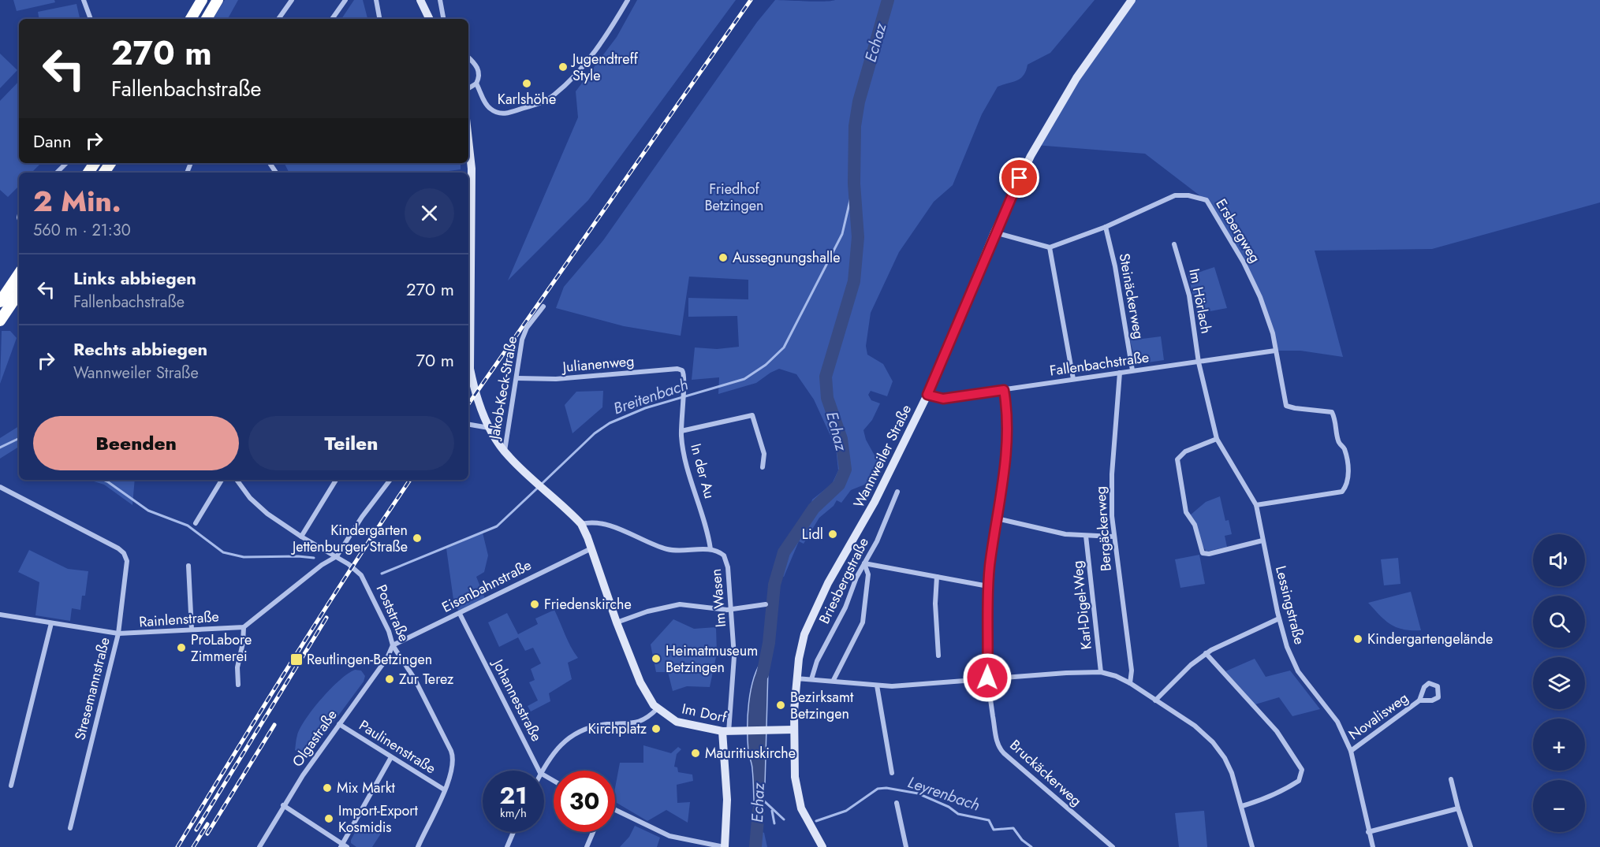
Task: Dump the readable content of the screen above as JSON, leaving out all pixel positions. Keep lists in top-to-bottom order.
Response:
{
  "streets": {
    "main road": ["Wannweiler Straße", "Im Dorf"],
    "street": [
      "Ersbergweg",
      "Steinäckerweg",
      "Im Hörlach",
      "Julianenweg",
      "Fallenbachstraße",
      "Jakob-Keck-Straße",
      "In der Au",
      "Bergäckerweg",
      "Briesbergstraße",
      "Eisenbahnstraße",
      "Im Wasen",
      "Karl-Digel-Weg",
      "Lessingstraße",
      "Poststraße",
      "Rainlenstraße",
      "Stresemannstraße",
      "Johannesstraße",
      "Novalisweg",
      "Olgastraße",
      "Paulinenstraße",
      "Bruckäckerweg"
    ]
  },
  "crossings": [
    ["Ersbergweg", "Steinäckerweg"],
    ["Ersbergweg", "Fallenbachstraße"],
    ["Steinäckerweg", "Fallenbachstraße"],
    ["Im Hörlach", "Fallenbachstraße"],
    ["Im Hörlach", "Lessingstraße"],
    ["Julianenweg", "Jakob-Keck-Straße"],
    ["Julianenweg", "In der Au"],
    ["Fallenbachstraße", "Wannweiler Straße"],
    ["Fallenbachstraße", "Bergäckerweg"],
    ["Fallenbachstraße", "Lessingstraße"],
    ["Fallenbachstraße", "Bruckäckerweg"],
    ["Wannweiler Straße", "Im Dorf"],
    ["In der Au", "Im Wasen"],
    ["Eisenbahnstraße", "Poststraße"],
    ["Eisenbahnstraße", "Johannesstraße"],
    ["Eisenbahnstraße", "Im Dorf"],
    ["Eisenbahnstraße", "Olgastraße"],
    ["Im Wasen", "Im Dorf"],
    ["Lessingstraße", "Novalisweg"],
    ["Poststraße", "Olgastraße"],
    ["Poststraße", "Paulinenstraße"],
    ["Rainlenstraße", "Stresemannstraße"],
    ["Olgastraße", "Paulinenstraße"]
  ],
  "water": ["Echaz", "Breitenbach", "Leyrenbach"],
  "parks": ["Friedhof Betzingen"],
  "places": {
    "other": [
      "Jugendtreff Style",
      "Karlshöhe",
      "Aussegnungshalle",
      "Lidl",
      "Kindergarten Jettenburger Straße",
      "Friedenskirche",
      "Kindergartengelände",
      "ProLabore Zimmerei",
      "Heimatmuseum Betzingen",
      "Zur Terez",
      "Bezirksamt Betzingen",
      "Kirchplatz",
      "Mauritiuskirche",
      "Mix Markt",
      "Import-Export Kosmidis"
    ],
    "transit": ["Reutlingen-Betzingen"]
  },
  "page": {
    "turn": ["270 m", "Fallenbachstraße"],
    "then": "Dann",
    "heading": ["2 Min.", "560 m · 21:30"],
    "list": [
      {
        "name": "Links abbiegen",
        "note": "Fallenbachstraße",
        "value": "270 m"
      },
      {
        "name": "Rechts abbiegen",
        "note": "Wannweiler Straße",
        "value": "70 m"
      }
    ],
    "buttons": ["Beenden", "Teilen"],
    "map_buttons": ["+", "−"],
    "speed": "21 km/h",
    "limit": "30"
  }
}
